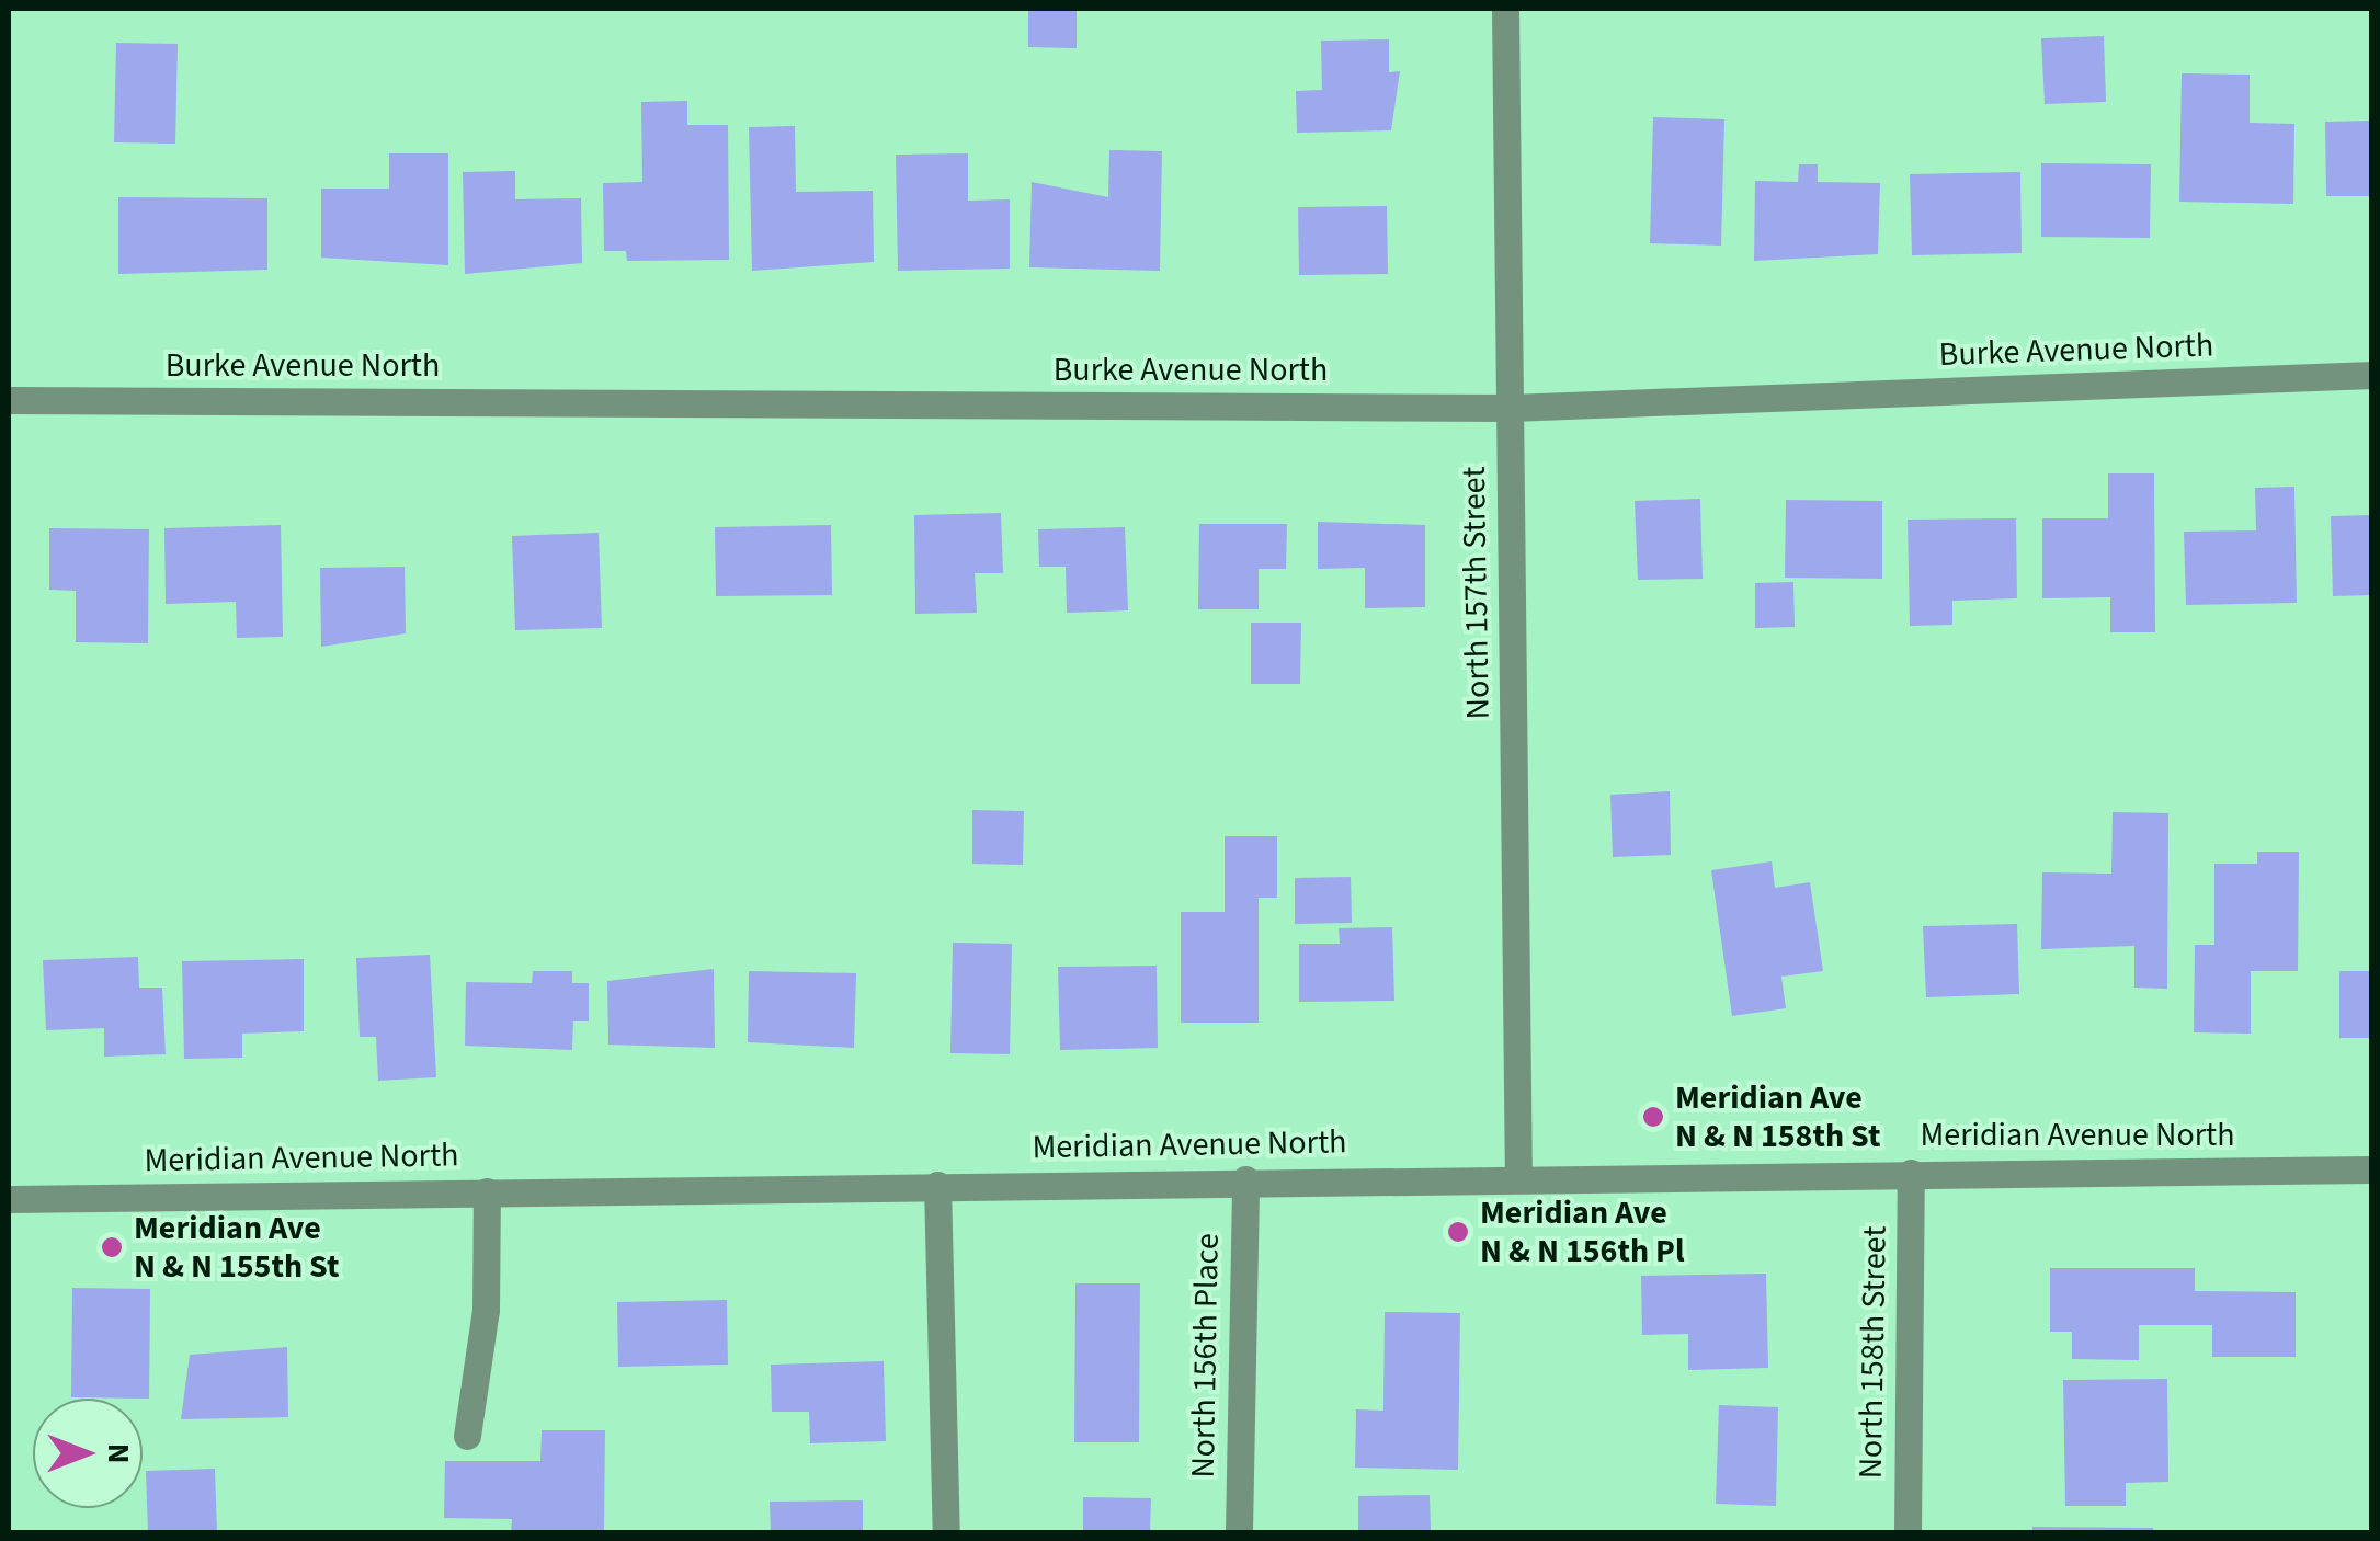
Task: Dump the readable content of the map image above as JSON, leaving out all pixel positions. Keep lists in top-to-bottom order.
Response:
{
  "streets": {
    "street": [
      "Burke Avenue North",
      "North 157th Street",
      "Meridian Avenue North",
      "North 158th Street",
      "North 156th Place"
    ]
  },
  "crossings": [
    ["Burke Avenue North", "North 157th Street"],
    ["North 157th Street", "Meridian Avenue North"],
    ["Meridian Avenue North", "North 158th Street"],
    ["Meridian Avenue North", "North 156th Place"]
  ],
  "places": ["Meridian Ave N & N 158th St", "Meridian Ave N & N 156th Pl", "Meridian Ave N & N 155th St"],
  "north": "right"
}
